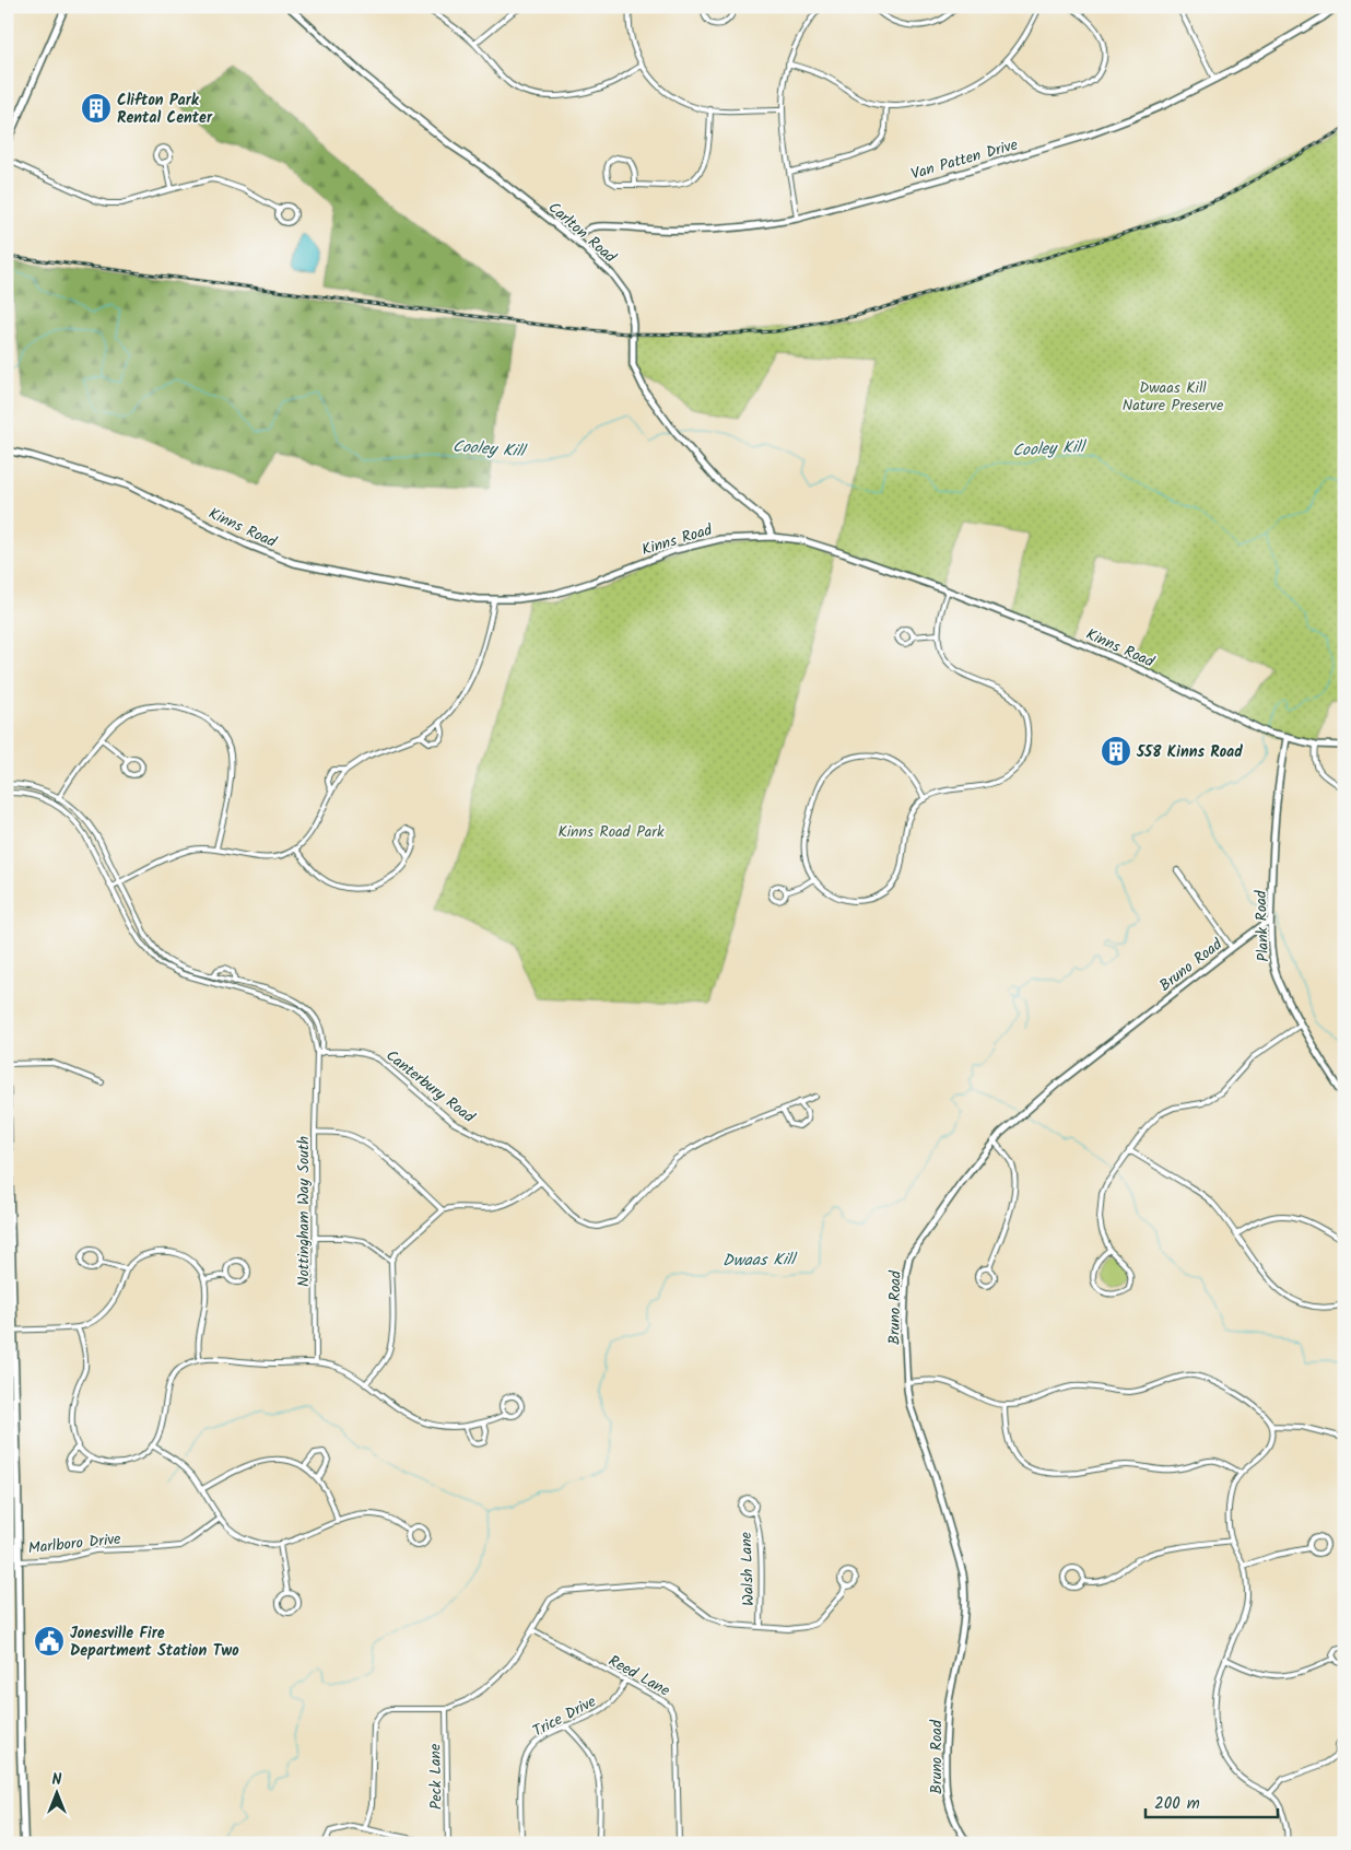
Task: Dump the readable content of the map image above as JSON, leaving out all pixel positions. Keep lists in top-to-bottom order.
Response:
{
  "streets": {
    "street": [
      "Van Patten Drive",
      "Carlton Road",
      "Kinns Road",
      "Plank Road",
      "Bruno Road",
      "Canterbury Road",
      "Nottingham Way South",
      "Marlboro Drive",
      "Walsh Lane",
      "Reed Lane",
      "Trice Drive",
      "Peck Lane"
    ]
  },
  "crossings": [
    ["Van Patten Drive", "Carlton Road"],
    ["Carlton Road", "Kinns Road"],
    ["Kinns Road", "Plank Road"],
    ["Plank Road", "Bruno Road"],
    ["Canterbury Road", "Nottingham Way South"],
    ["Reed Lane", "Trice Drive"]
  ],
  "water": ["Cooley Kill", "Dwaas Kill"],
  "parks": ["Dwaas Kill Nature Preserve", "Kinns Road Park"],
  "places": {
    "building": ["Clifton Park Rental Center", "558 Kinns Road"],
    "public building": ["Jonesville Fire Department Station Two"]
  },
  "scale_bar": "200 m",
  "north": "top"
}
